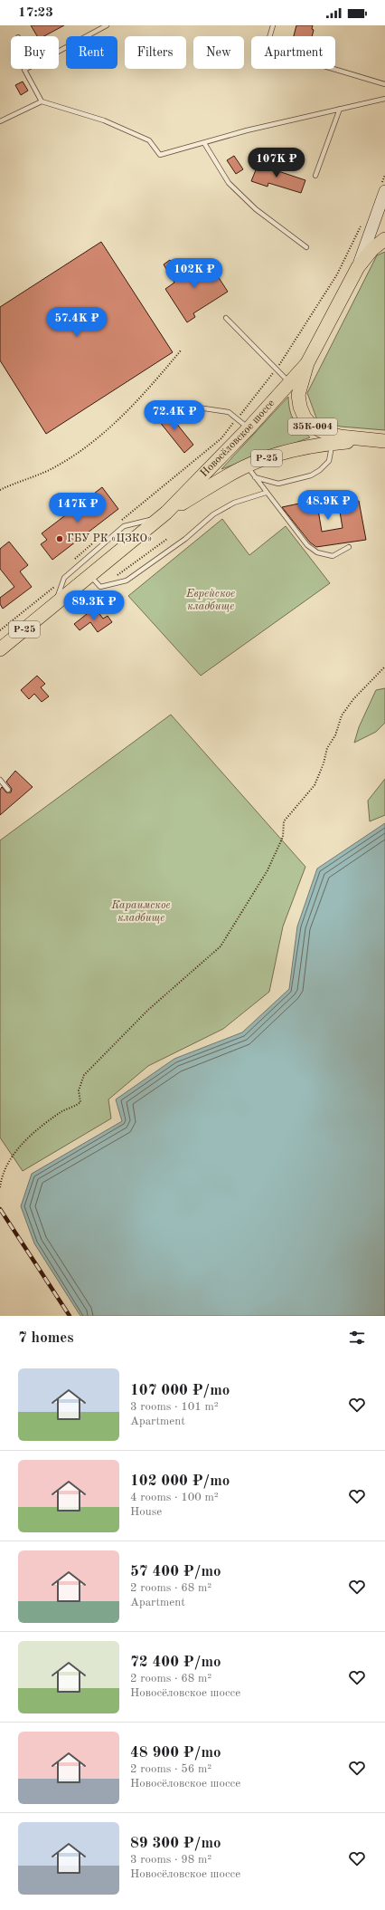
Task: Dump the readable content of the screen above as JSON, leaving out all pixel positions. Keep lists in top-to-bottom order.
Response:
{
  "streets": {
    "main road": ["35К-004", "Новосёловское шоссе", "Р-25"]
  },
  "crossings": [
    ["35К-004", "Новосёловское шоссе"]
  ],
  "parks": ["Еврейское кладбище", "Караимское кладбище"],
  "places": ["ГБУ РК «ЦЗКО»"],
  "page": {
    "status": "17:23",
    "chip": [
      "Buy",
      "Rent",
      "Filters",
      "New",
      "Apartment"
    ],
    "price": [
      "107K ₽",
      "102K ₽",
      "57.4K ₽",
      "72.4K ₽",
      "48.9K ₽",
      "147K ₽",
      "89.3K ₽"
    ],
    "heading": "7 homes",
    "list": [
      {
        "name": "107 000 ₽/mo",
        "note": "3 rooms · 101 m² · Apartment"
      },
      {
        "name": "102 000 ₽/mo",
        "note": "4 rooms · 100 m² · House"
      },
      {
        "name": "57 400 ₽/mo",
        "note": "2 rooms · 68 m² · Apartment"
      },
      {
        "name": "72 400 ₽/mo",
        "note": "2 rooms · 68 m² · Новосёловское шоссе"
      },
      {
        "name": "48 900 ₽/mo",
        "note": "2 rooms · 56 m² · Новосёловское шоссе"
      },
      {
        "name": "89 300 ₽/mo",
        "note": "3 rooms · 98 m² · Новосёловское шоссе"
      }
    ]
  }
}
